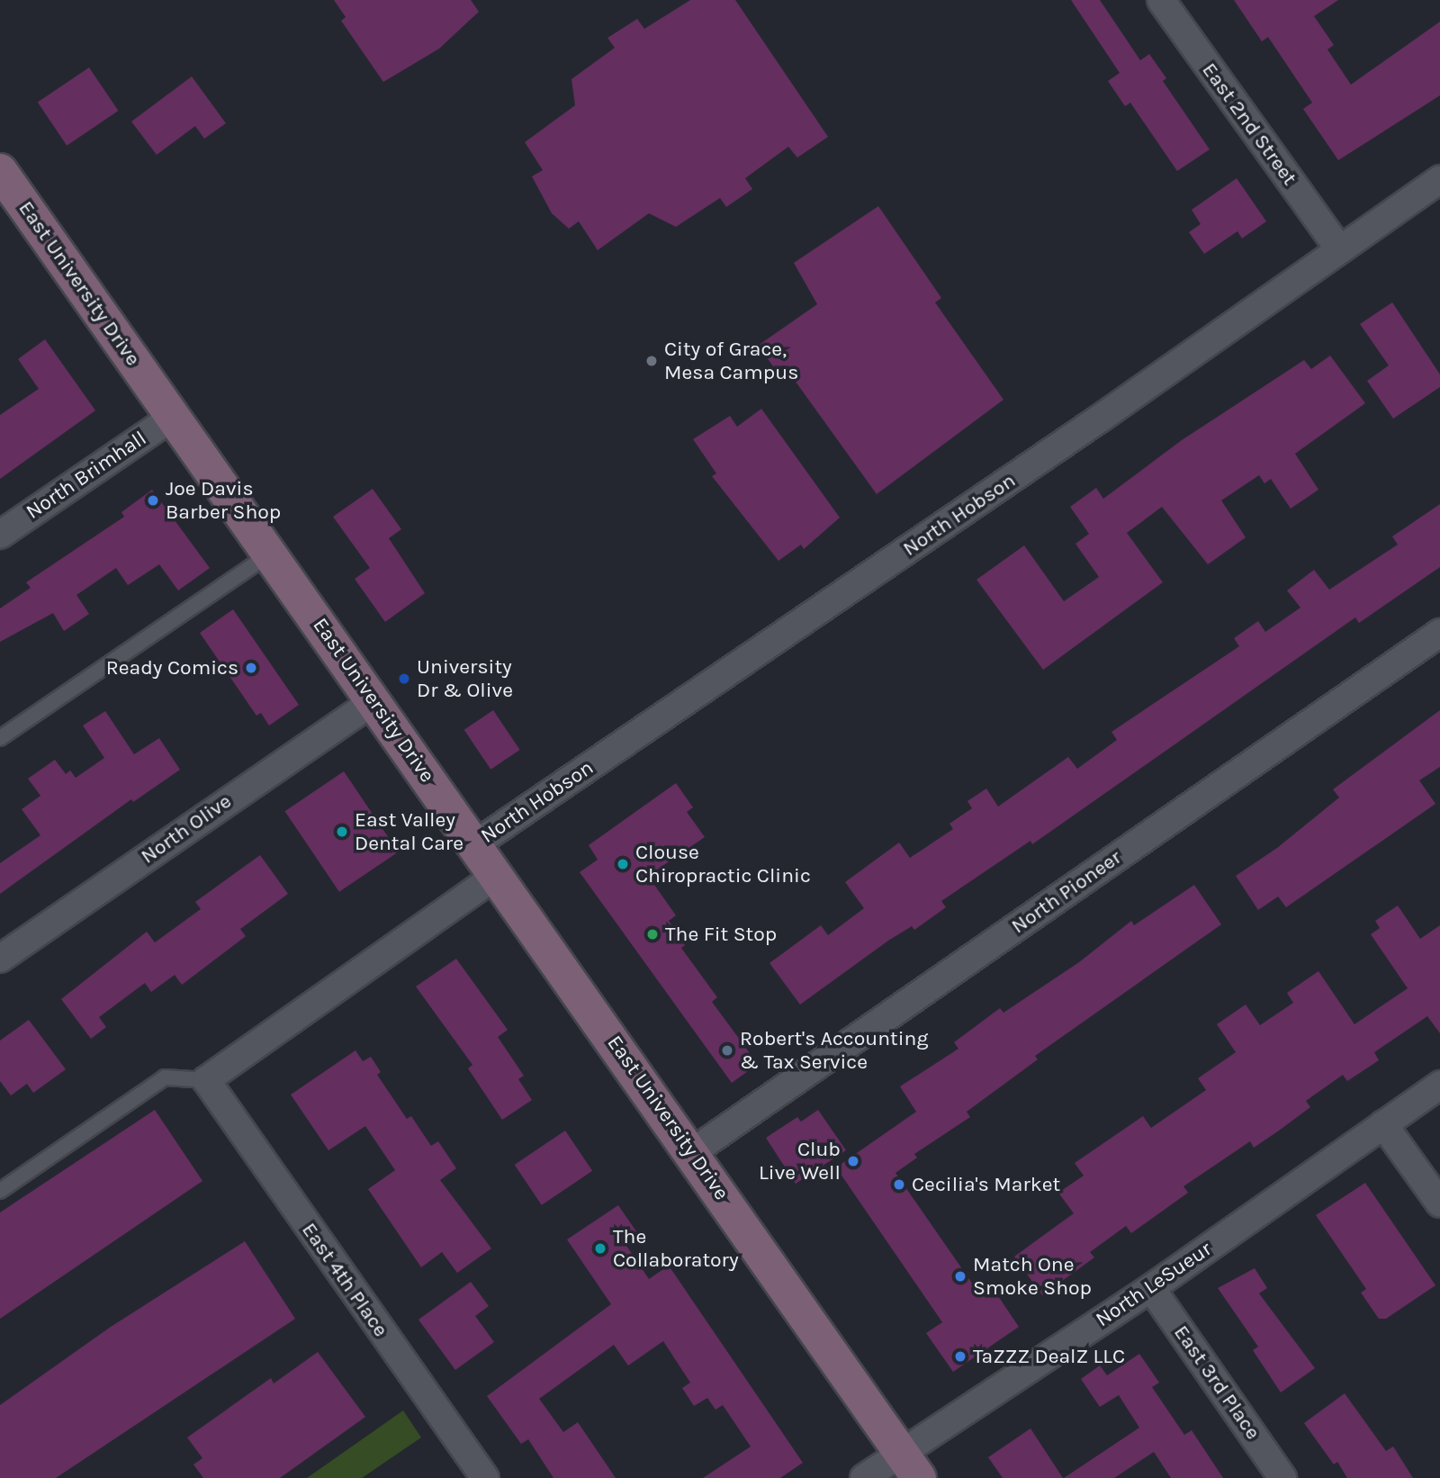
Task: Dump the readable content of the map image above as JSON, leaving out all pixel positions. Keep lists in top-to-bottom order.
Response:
{
  "streets": {
    "main road": ["East University Drive"],
    "street": [
      "East 2nd Street",
      "North Brimhall",
      "North Hobson",
      "North Olive",
      "North Pioneer",
      "East 4th Place",
      "North LeSueur",
      "East 3rd Place"
    ]
  },
  "crossings": [
    ["East 2nd Street", "North Hobson"],
    ["East University Drive", "North Brimhall"],
    ["East University Drive", "North Hobson"],
    ["East University Drive", "North Olive"],
    ["East University Drive", "North Pioneer"],
    ["East University Drive", "North LeSueur"],
    ["North Hobson", "East 4th Place"],
    ["North LeSueur", "East 3rd Place"]
  ],
  "places": [
    "City of Grace, Mesa Campus",
    "Joe Davis Barber Shop",
    "Ready Comics",
    "University Dr & Olive",
    "East Valley Dental Care",
    "Clouse Chiropractic Clinic",
    "The Fit Stop",
    "Robert's Accounting & Tax Service",
    "Club Live Well",
    "Cecilia's Market",
    "The Collaboratory",
    "Match One Smoke Shop",
    "TaZZZ DealZ LLC"
  ]
}
